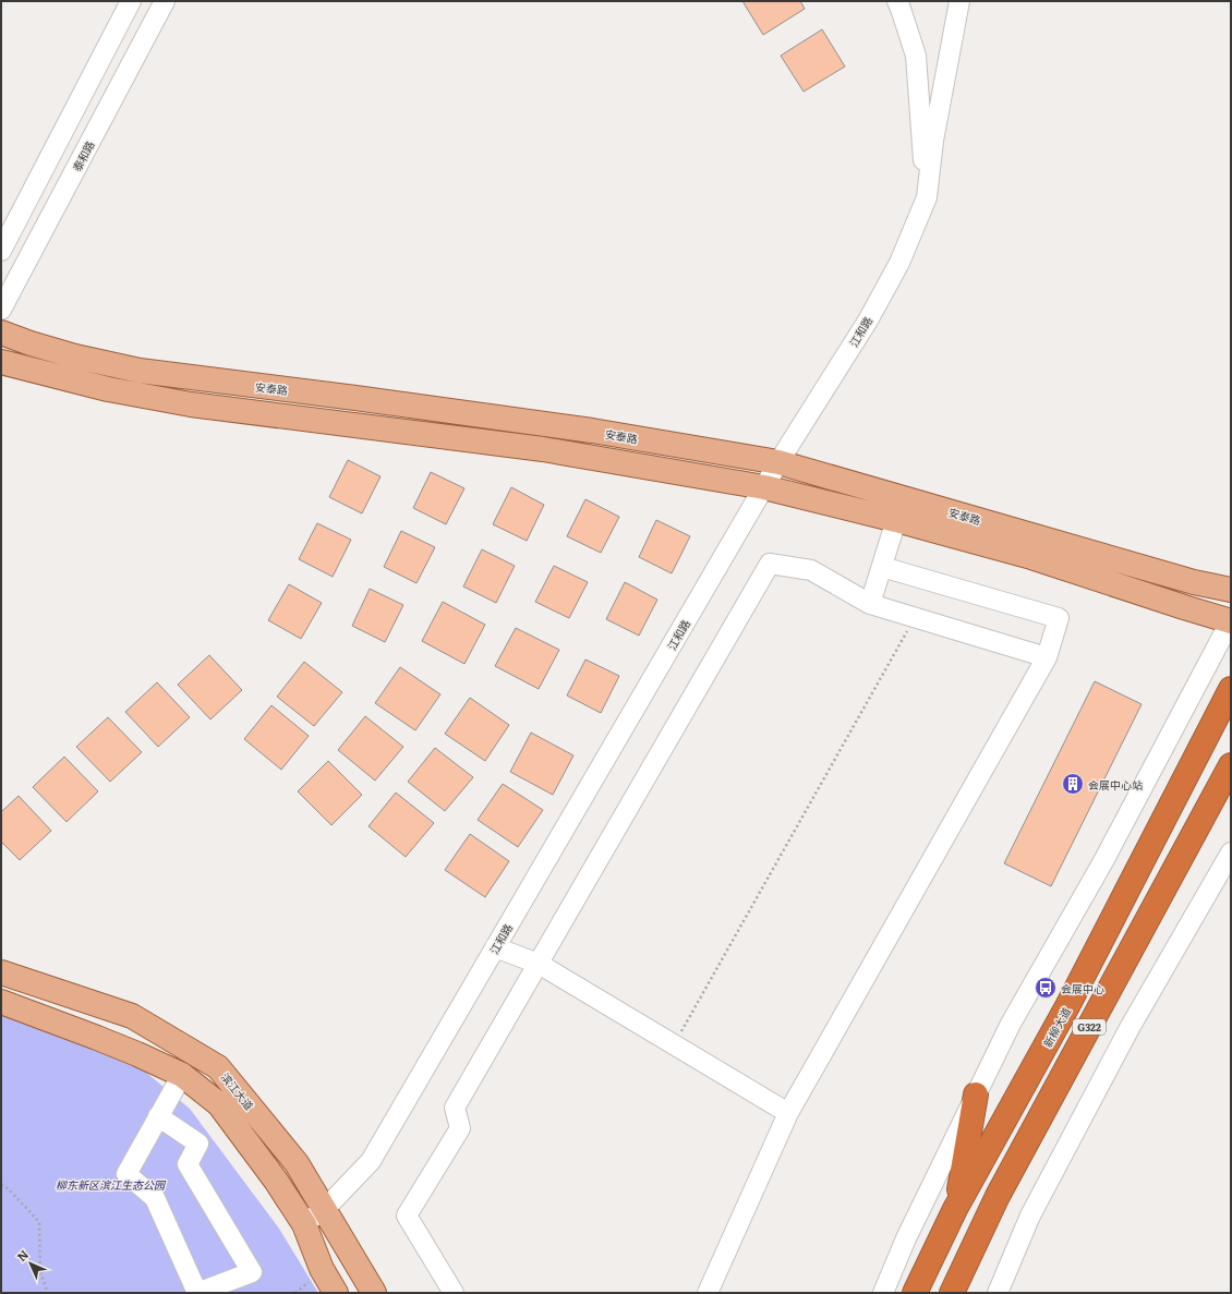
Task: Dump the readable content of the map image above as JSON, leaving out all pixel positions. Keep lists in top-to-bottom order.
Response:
{
  "streets": {
    "highway": ["新柳大道", "G322"],
    "main road": ["安泰路", "滨江大道"],
    "street": ["泰和路", "江和路"]
  },
  "crossings": [
    ["江和路", "安泰路"],
    ["江和路", "滨江大道"]
  ],
  "parks": ["柳东新区滨江生态公园"],
  "places": {
    "building": ["会展中心站"],
    "bus stop": ["会展中心"]
  },
  "north": "top left"
}
